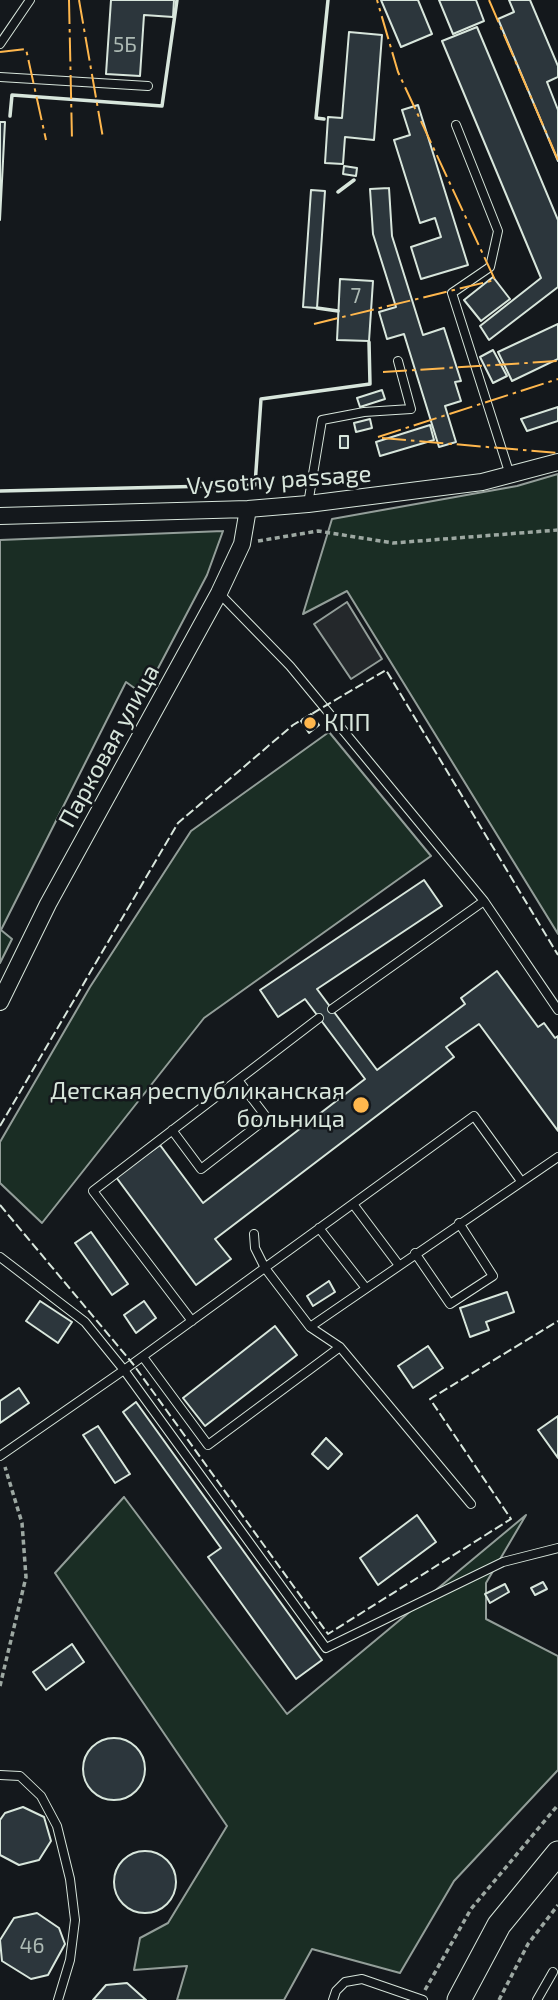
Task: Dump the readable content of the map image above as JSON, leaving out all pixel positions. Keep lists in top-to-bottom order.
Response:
{
  "streets": {
    "street": ["Vysotny passage", "Парковая улица"]
  },
  "crossings": [
    ["Vysotny passage", "Парковая улица"]
  ],
  "places": ["КПП", "Детская республиканская больница"],
  "house_numbers": ["5Б", "7", "46"]
}
